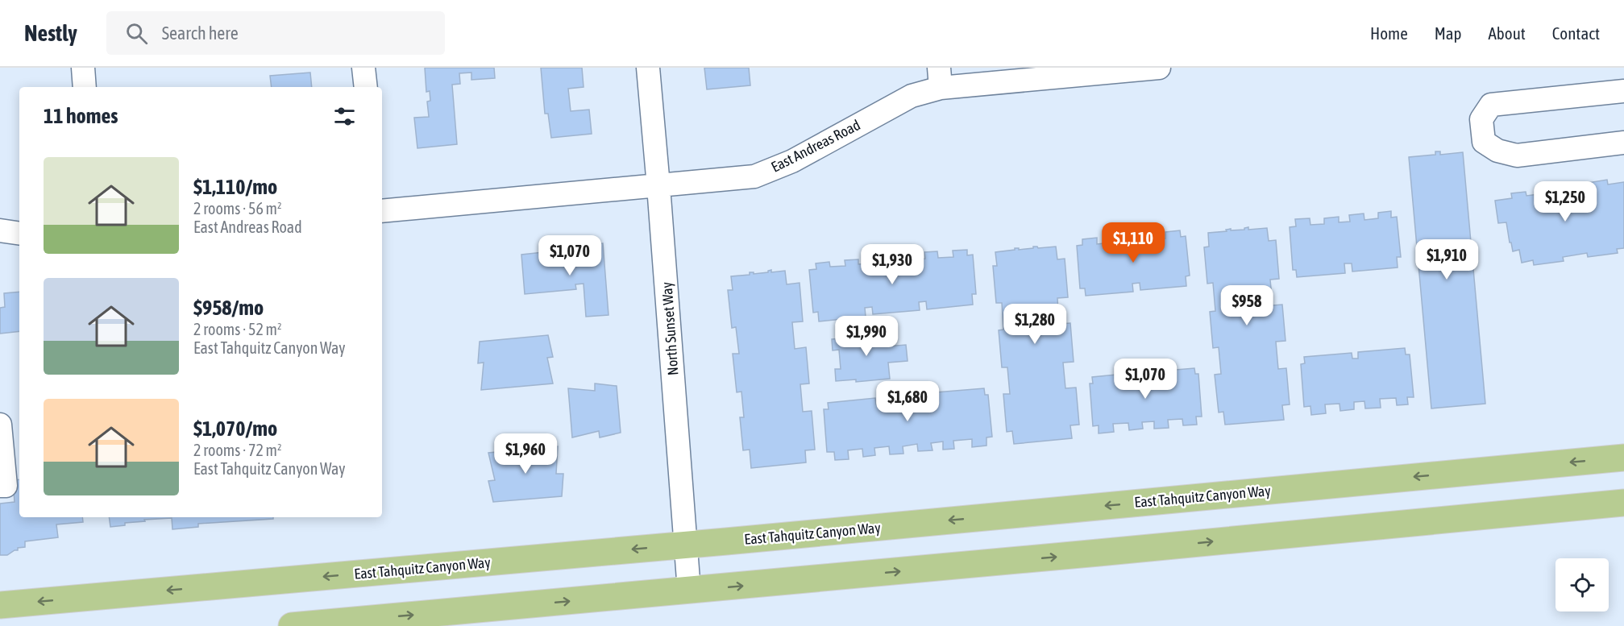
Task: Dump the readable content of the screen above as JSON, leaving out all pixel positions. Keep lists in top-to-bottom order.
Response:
{
  "streets": {
    "main road": ["East Tahquitz Canyon Way"],
    "street": ["East Andreas Road", "North Sunset Way"]
  },
  "crossings": [
    ["East Andreas Road", "North Sunset Way"],
    ["North Sunset Way", "East Tahquitz Canyon Way"]
  ],
  "page": {
    "header": "Nestly",
    "search": "Search here",
    "nav": [
      "Home",
      "Map",
      "About",
      "Contact"
    ],
    "heading": "11 homes",
    "list": [
      {
        "name": "$1,110/mo",
        "note": "2 rooms · 56 m² · East Andreas Road"
      },
      {
        "name": "$958/mo",
        "note": "2 rooms · 52 m² · East Tahquitz Canyon Way"
      },
      {
        "name": "$1,070/mo",
        "note": "2 rooms · 72 m² · East Tahquitz Canyon Way"
      }
    ],
    "price": [
      "$1,250",
      "$1,110",
      "$1,070",
      "$1,910",
      "$1,930",
      "$958",
      "$1,280",
      "$1,990",
      "$1,070",
      "$1,680",
      "$1,960"
    ]
  }
}
